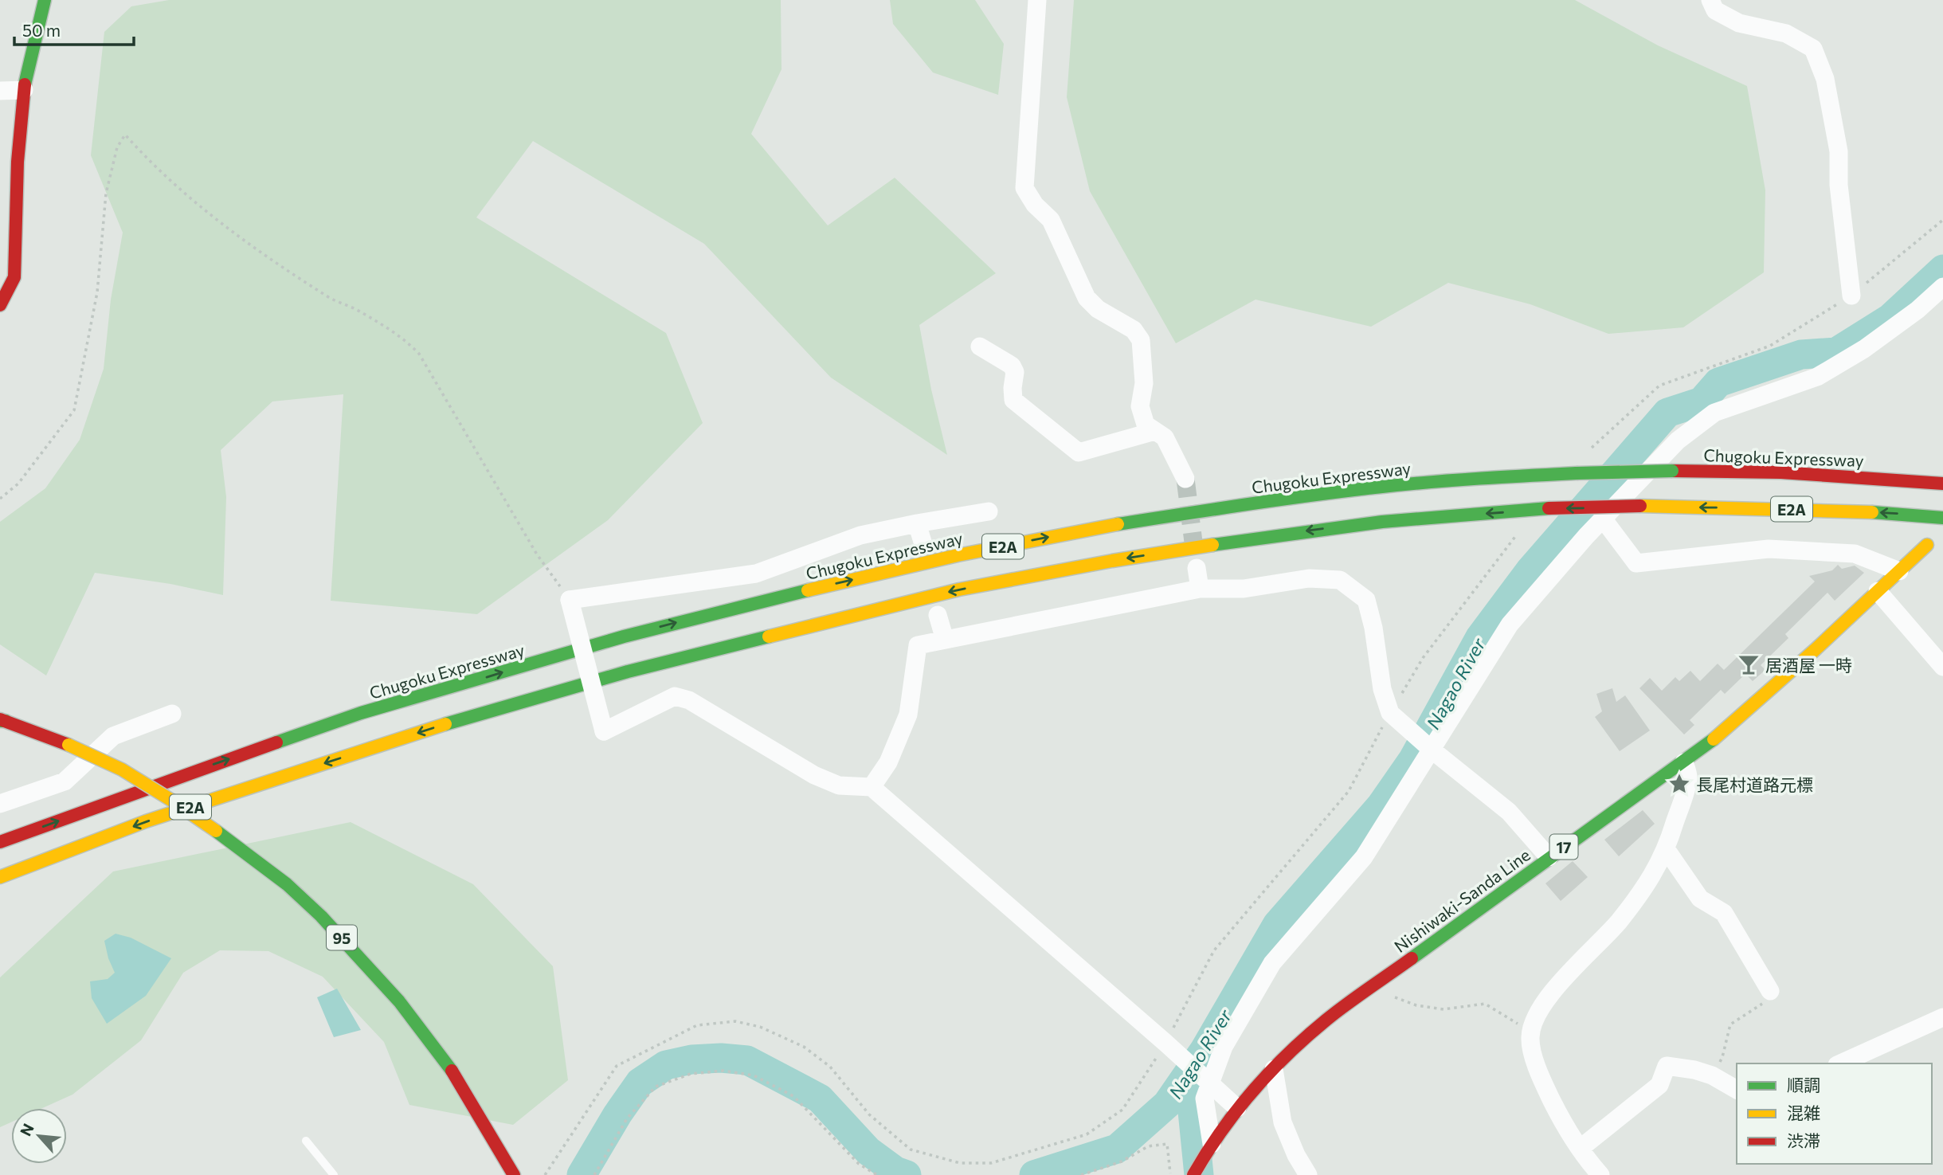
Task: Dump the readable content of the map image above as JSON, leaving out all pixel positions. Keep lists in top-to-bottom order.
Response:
{
  "streets": {
    "main road": [
      "Chugoku Expressway",
      "E2A",
      "17",
      "Nishiwaki-Sanda Line",
      "95"
    ]
  },
  "water": ["Nagao River"],
  "places": {
    "bar": ["居酒屋 一時"],
    "place": ["長尾村道路元標"]
  },
  "legend": ["順調", "混雑", "渋滞"],
  "scale_bar": "50 m",
  "north": "top left"
}
